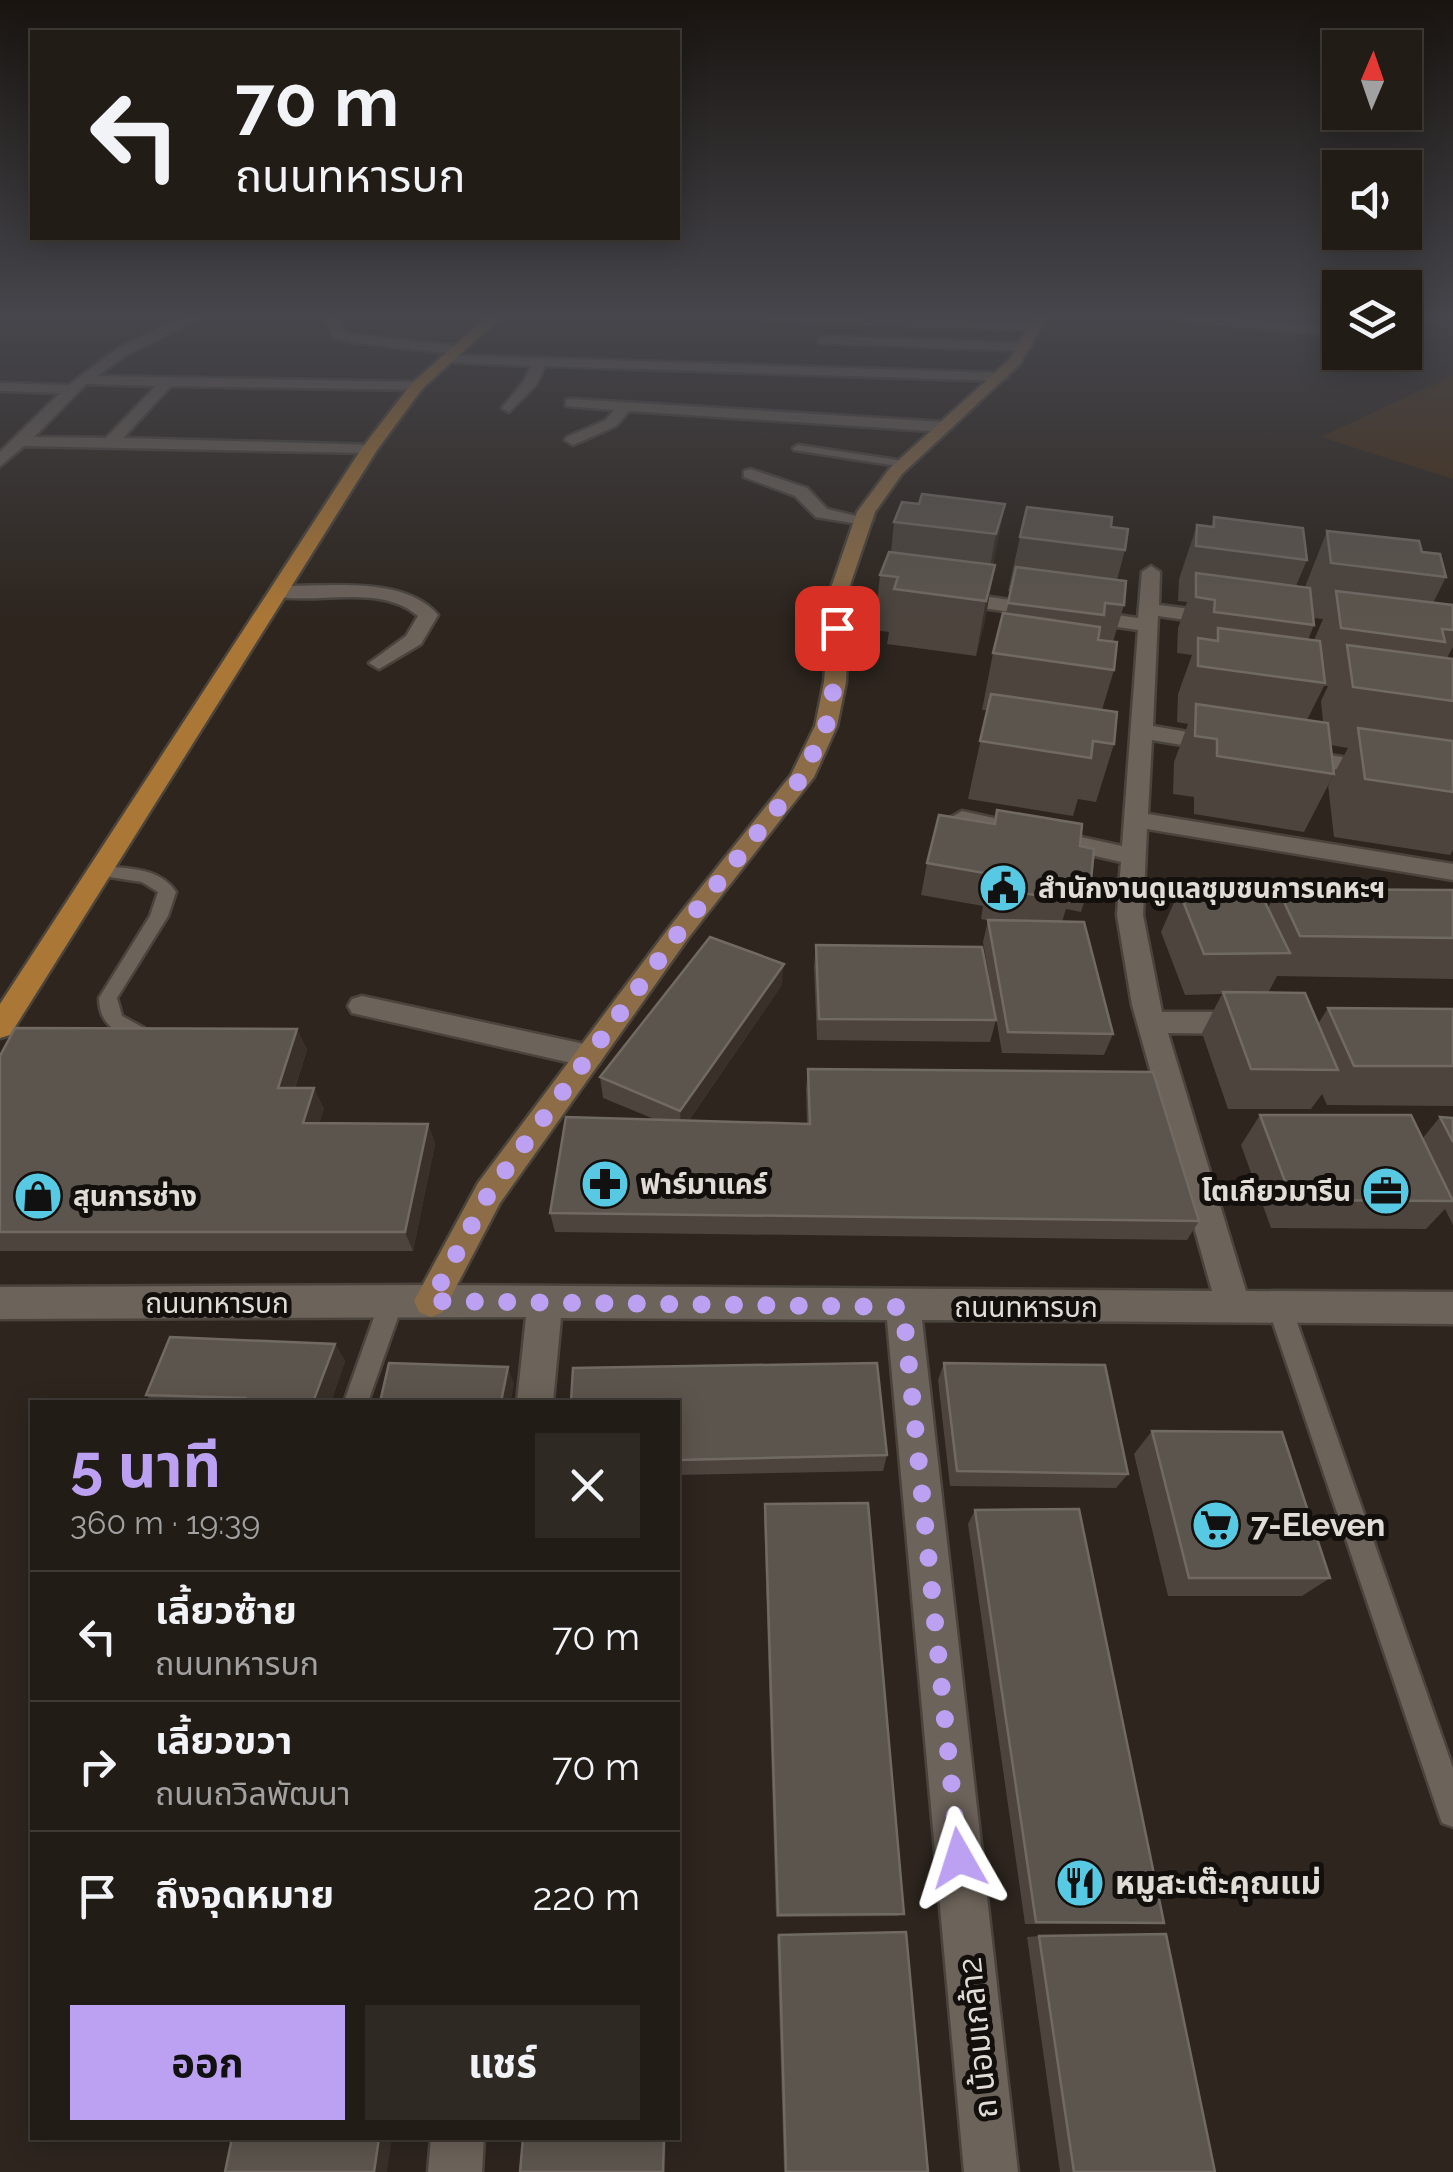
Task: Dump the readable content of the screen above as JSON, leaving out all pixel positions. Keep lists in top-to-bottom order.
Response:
{
  "streets": {
    "street": ["ถนนทหารบก", "ถ น้อมเกล้า2"]
  },
  "crossings": [
    ["ถนนทหารบก", "ถ น้อมเกล้า2"]
  ],
  "places": {
    "public building": ["สำนักงานดูแลชุมชนการเคหะฯ"],
    "pharmacy": ["ฟาร์มาแคร์"],
    "office": ["โตเกียวมารีน"],
    "shop": ["สุนการช่าง"],
    "supermarket": ["7-Eleven"],
    "restaurant": ["หมูสะเต๊ะคุณแม่"]
  },
  "north": "top",
  "page": {
    "turn": ["70 m", "ถนนทหารบก"],
    "heading": ["5 นาที", "360 m · 19:39"],
    "list": [
      {
        "name": "เลี้ยวซ้าย",
        "note": "ถนนทหารบก",
        "value": "70 m"
      },
      {
        "name": "เลี้ยวขวา",
        "note": "ถนนถวิลพัฒนา",
        "value": "70 m"
      },
      {
        "name": "ถึงจุดหมาย",
        "value": "220 m"
      }
    ],
    "buttons": ["ออก", "แชร์"]
  }
}
